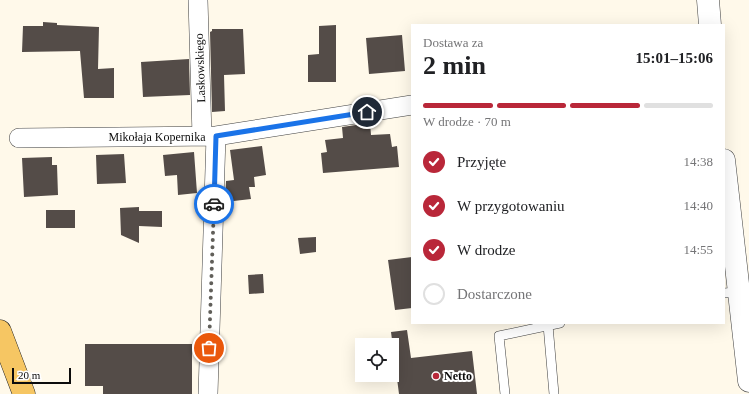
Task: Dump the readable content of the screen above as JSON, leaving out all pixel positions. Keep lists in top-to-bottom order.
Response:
{
  "streets": {
    "street": ["Laskowskiego", "Mikołaja Kopernika"]
  },
  "crossings": [
    ["Laskowskiego", "Mikołaja Kopernika"]
  ],
  "places": ["Netto"],
  "scale_bar": "20 m",
  "page": {
    "heading": ["2 min", "Dostawa za", "15:01–15:06"],
    "bar": "W drodze · 70 m",
    "list": [
      ["Przyjęte", "14:38"],
      ["W przygotowaniu", "14:40"],
      ["W drodze", "14:55"],
      "Dostarczone"
    ],
    "scale": "20 m"
  }
}
